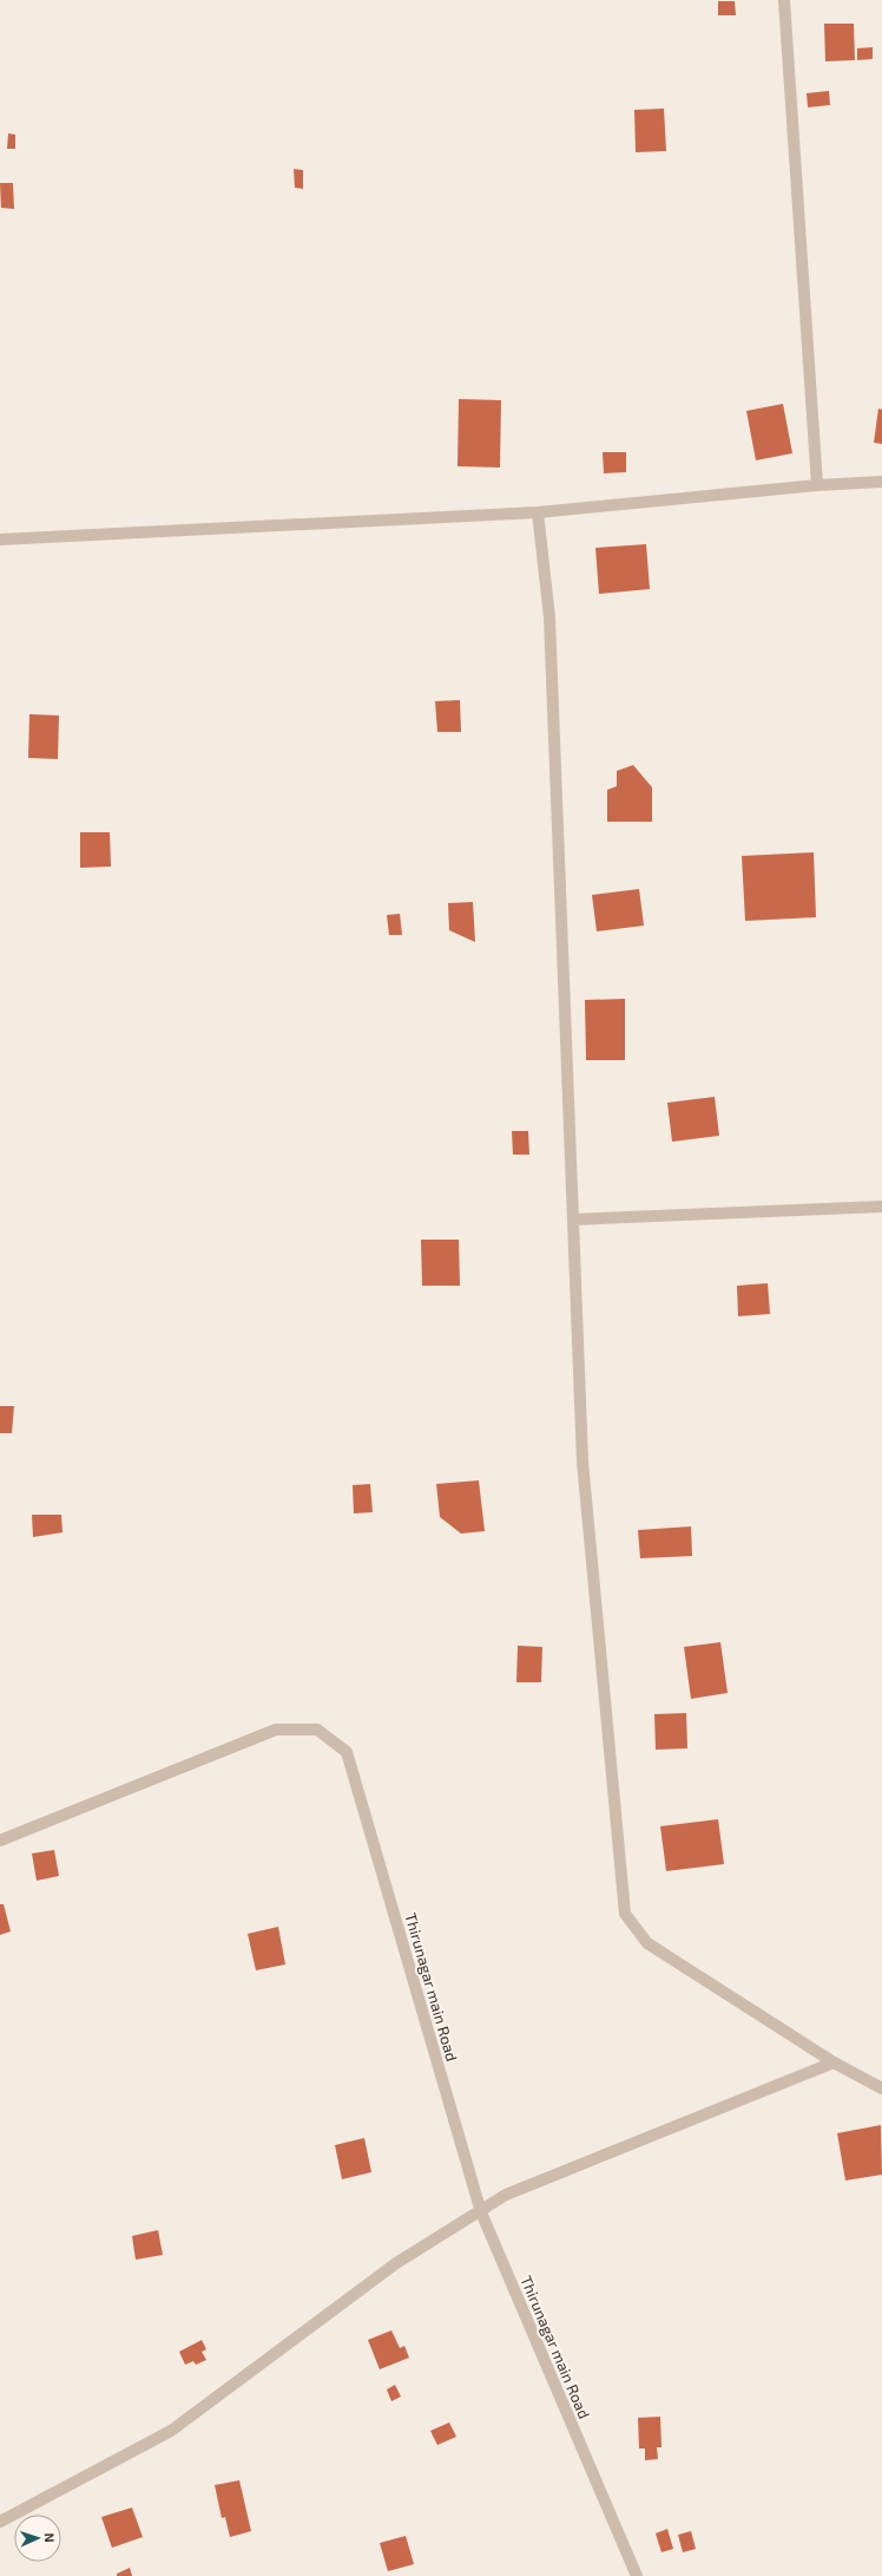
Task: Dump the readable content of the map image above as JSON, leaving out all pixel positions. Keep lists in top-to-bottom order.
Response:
{
  "streets": {
    "street": ["Thirunagar main Road"]
  },
  "north": "right"
}
